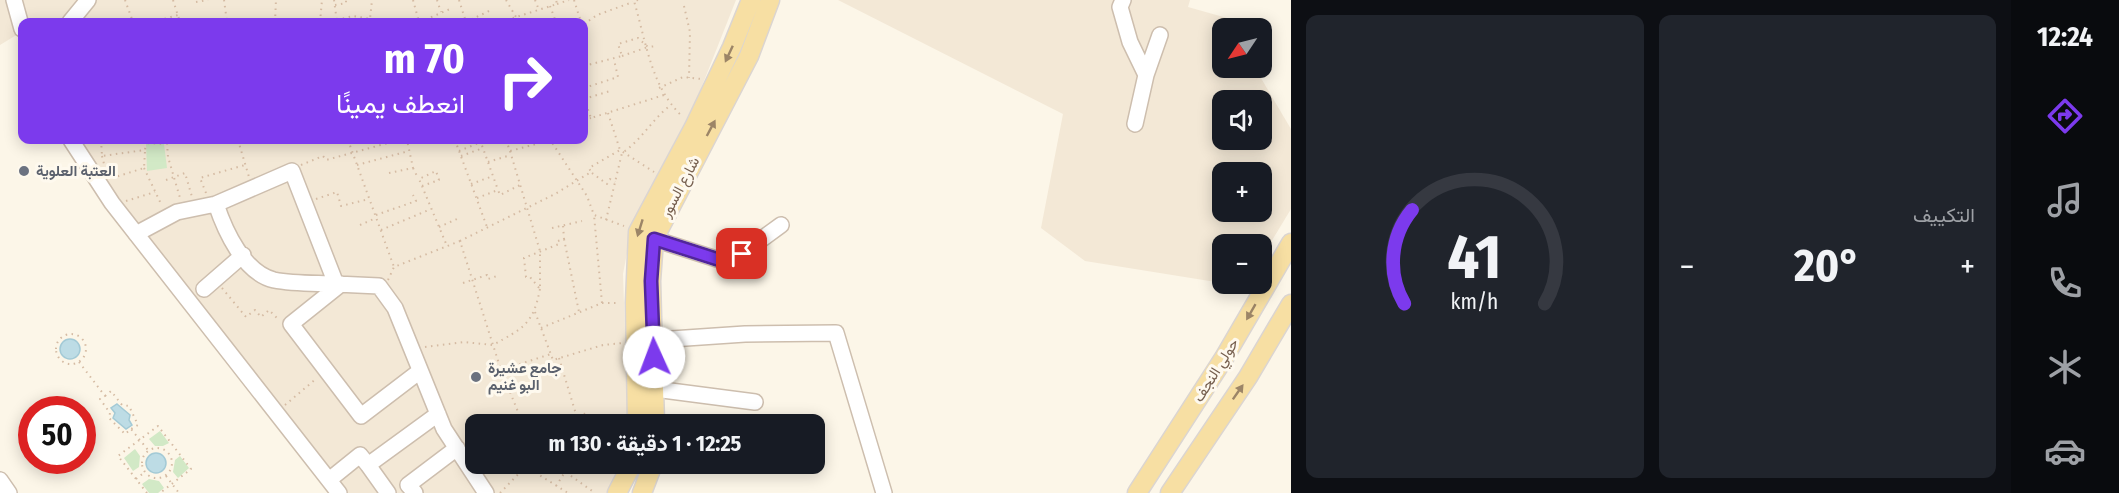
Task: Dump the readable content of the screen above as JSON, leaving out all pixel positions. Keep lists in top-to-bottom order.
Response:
{
  "streets": {
    "main road": ["شارع السور", "حولي النجف"]
  },
  "places": ["العتبة العلوية", "جامع عشيرة البو غنيم"],
  "north": "bottom left",
  "page": {
    "tabs": "12:24",
    "tile": "التكييف",
    "map_buttons": ["+", "−"],
    "turn": ["70 m", "انعطف يمينًا"],
    "heat": ["−", "20°", "+"],
    "limit": "50",
    "trip": "12:25 · 1 دقيقة · 130 m",
    "gauge": ["41", "km/h"]
  }
}
